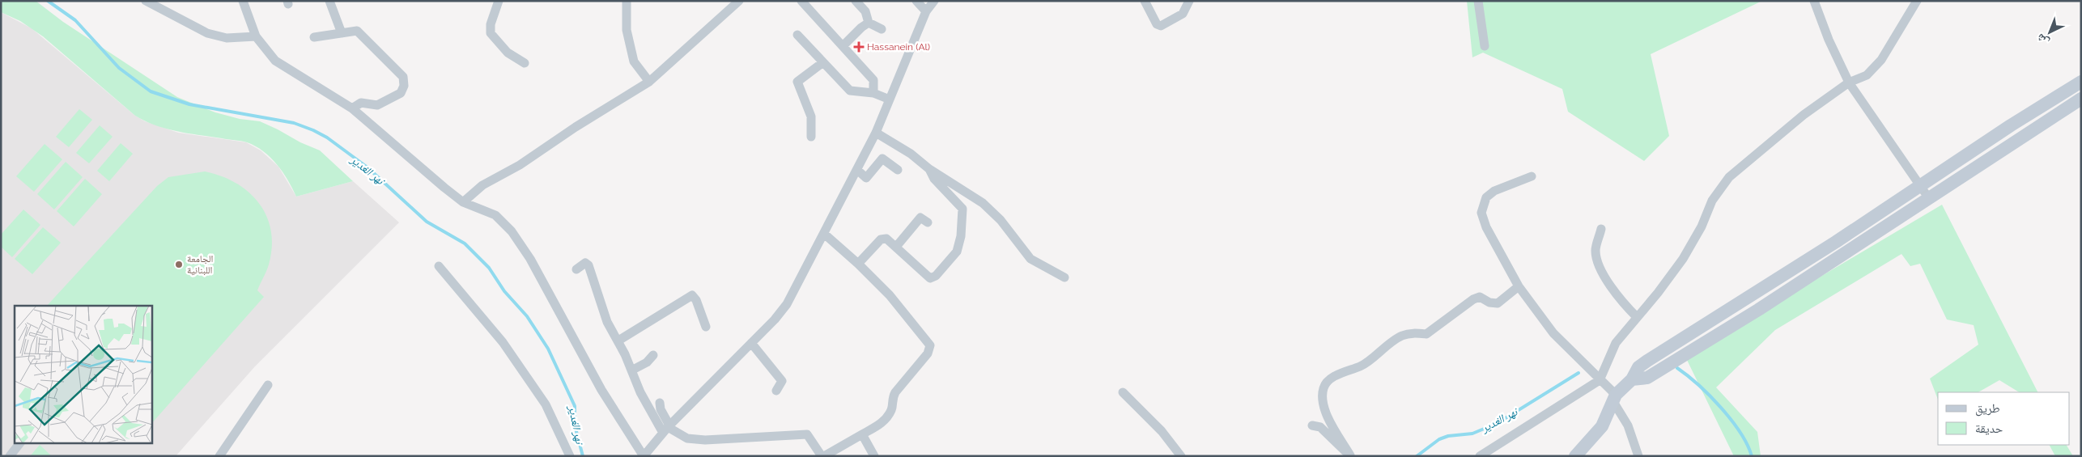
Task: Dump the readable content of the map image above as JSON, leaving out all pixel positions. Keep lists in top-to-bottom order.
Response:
{
  "water": ["نهر الغدير"],
  "places": {
    "health": ["Hassanein (Al)"],
    "other": ["الجامعة اللبنانية"]
  },
  "legend": ["طريق", "حديقة"],
  "north": "bottom left"
}
